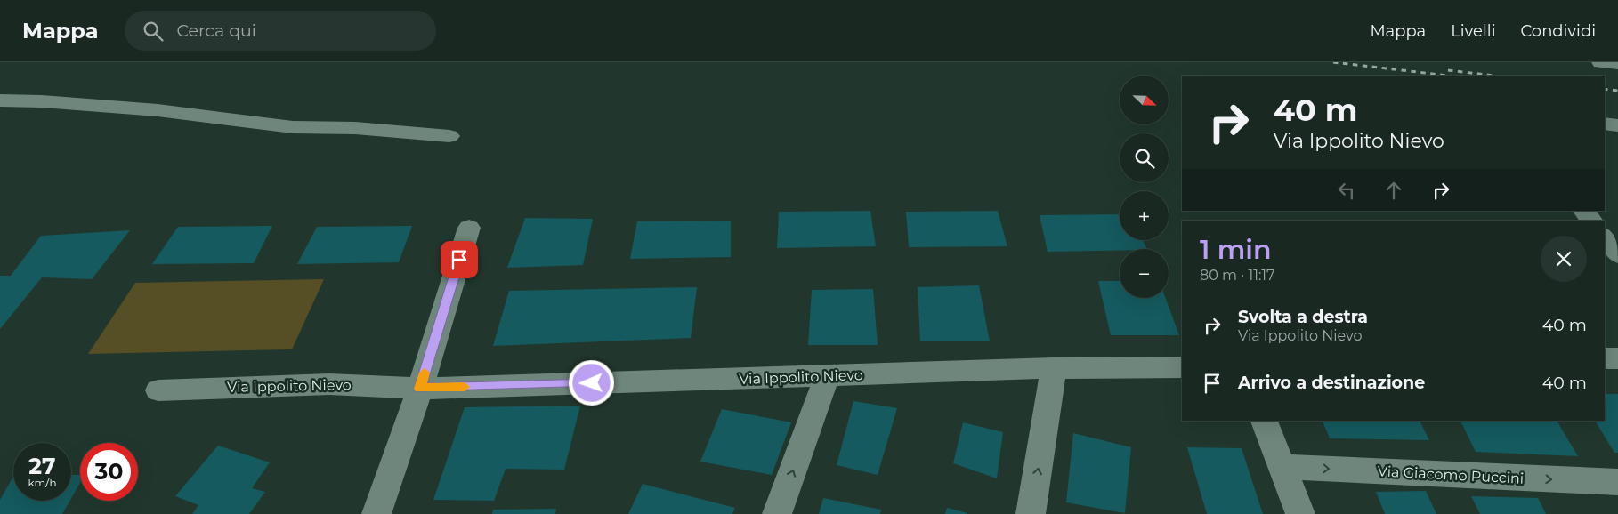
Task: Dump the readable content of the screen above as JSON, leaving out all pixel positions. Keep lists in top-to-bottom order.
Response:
{
  "streets": {
    "street": ["Via Ippolito Nievo", "Via Giacomo Puccini"]
  },
  "one_way": ["Via Giacomo Puccini"],
  "north": "bottom right",
  "page": {
    "header": "Mappa",
    "search": "Cerca qui",
    "nav": ["Mappa", "Livelli", "Condividi"],
    "map_buttons": ["+", "−"],
    "turn": ["40 m", "Via Ippolito Nievo"],
    "heading": ["1 min", "80 m · 11:17"],
    "list": [
      {
        "name": "Svolta a destra",
        "note": "Via Ippolito Nievo",
        "value": "40 m"
      },
      {
        "name": "Arrivo a destinazione",
        "value": "40 m"
      }
    ],
    "speed": "27 km/h",
    "limit": "30"
  }
}
